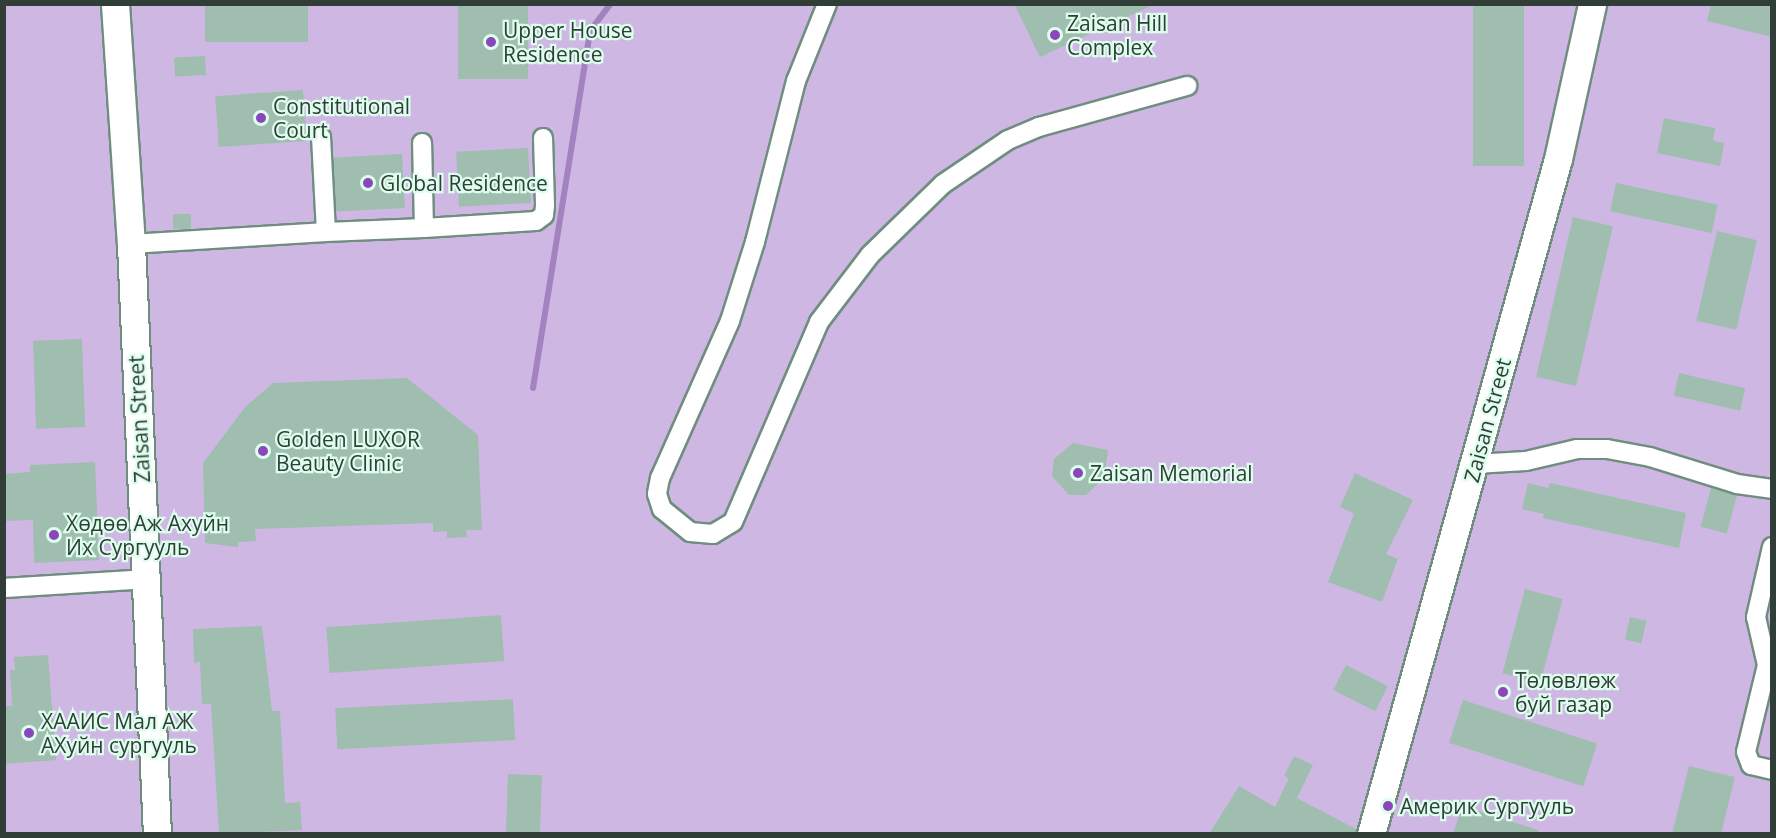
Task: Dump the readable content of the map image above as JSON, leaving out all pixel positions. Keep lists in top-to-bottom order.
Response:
{
  "streets": {
    "main road": ["Zaisan Street"]
  },
  "places": [
    "Zaisan Hill Complex",
    "Upper House Residence",
    "Constitutional Court",
    "Global Residence",
    "Golden LUXOR Beauty Clinic",
    "Zaisan Memorial",
    "Хөдөө Аж Ахуйн Их Сургууль",
    "Төлөвлөж буй газар",
    "ХААИС Мал АЖ АХуйн сургууль",
    "Америк Cургууль"
  ]
}
